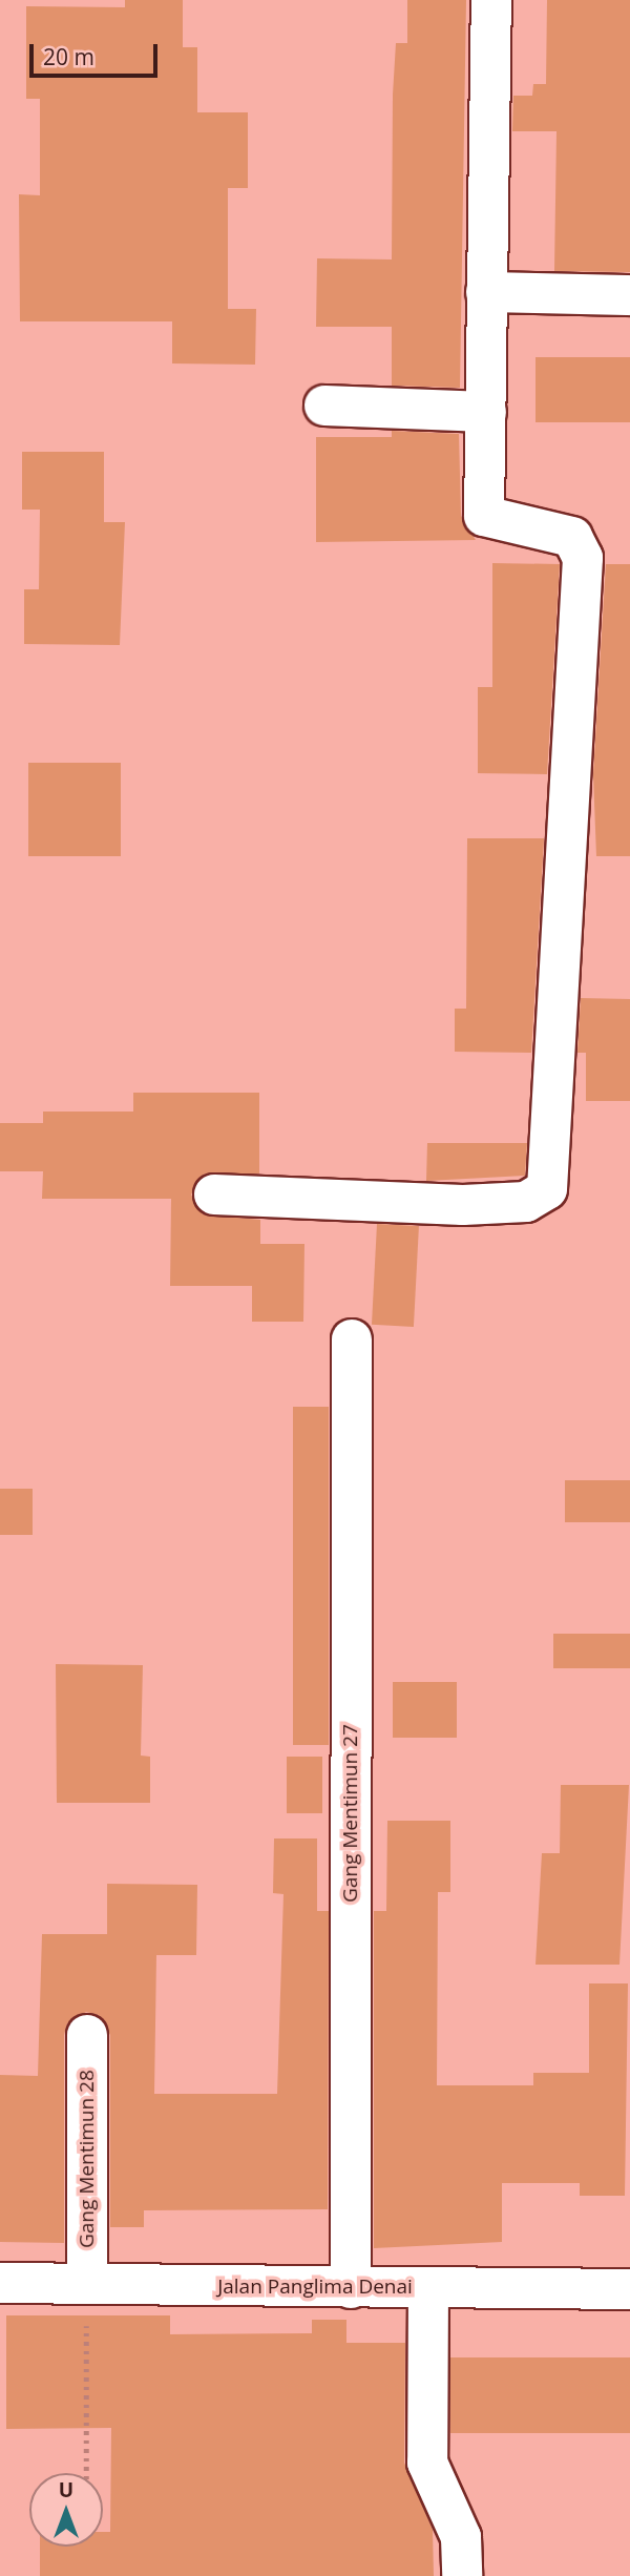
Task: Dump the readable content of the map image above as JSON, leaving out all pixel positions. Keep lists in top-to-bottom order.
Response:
{
  "streets": {
    "street": ["Gang Mentimun 27", "Gang Mentimun 28", "Jalan Panglima Denai"]
  },
  "crossings": [
    ["Gang Mentimun 27", "Jalan Panglima Denai"],
    ["Gang Mentimun 28", "Jalan Panglima Denai"]
  ],
  "scale_bar": "20 m",
  "north": "top"
}
